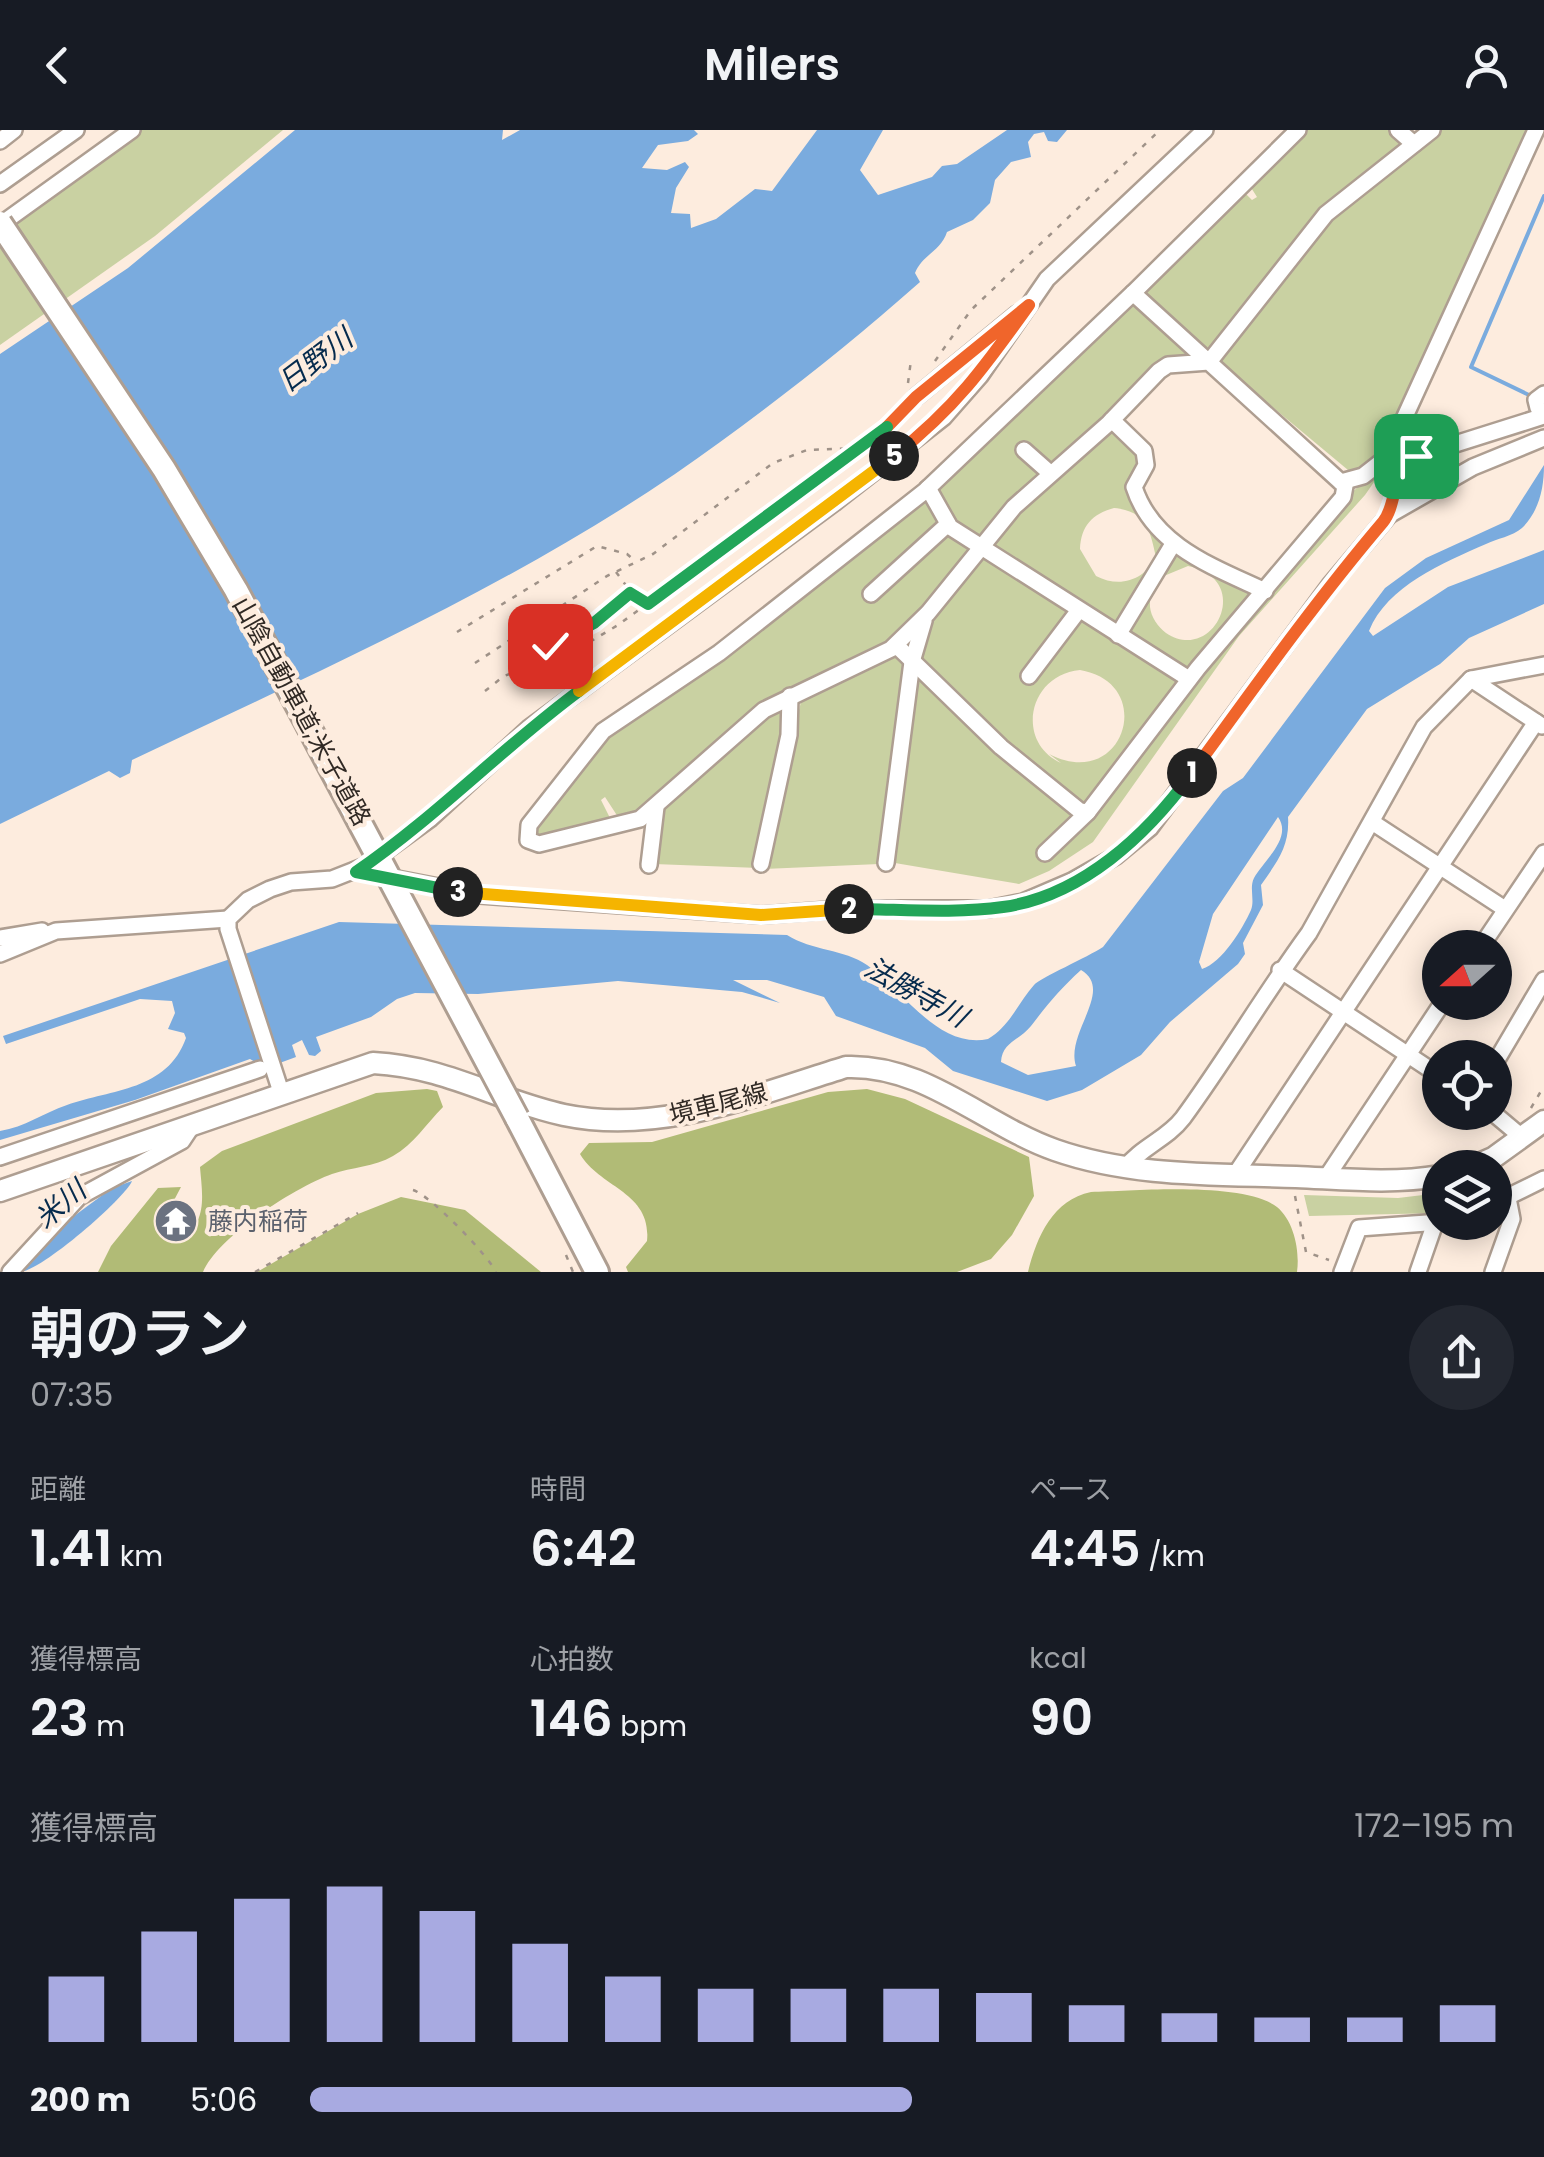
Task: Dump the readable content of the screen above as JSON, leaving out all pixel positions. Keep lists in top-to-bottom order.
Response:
{
  "streets": {
    "highway": ["山陰自動車道;米子道路"],
    "main road": ["境車尾線"]
  },
  "water": ["日野川", "法勝寺川", "米川"],
  "places": {
    "temple": ["藤内稲荷"]
  },
  "north": "left",
  "page": {
    "header": "Milers",
    "pins": [
      "5",
      "1",
      "3",
      "2"
    ],
    "heading": ["朝のラン", "07:35"],
    "stats": [
      ["距離", "1.41 km"],
      ["時間", "6:42"],
      ["ペース", "4:45 /km"],
      ["獲得標高", "23 m"],
      ["心拍数", "146 bpm"],
      ["kcal", "90"]
    ],
    "chart": ["獲得標高", "172–195 m"],
    "list": [
      {
        "name": "200 m",
        "note": "5:06"
      }
    ]
  }
}
